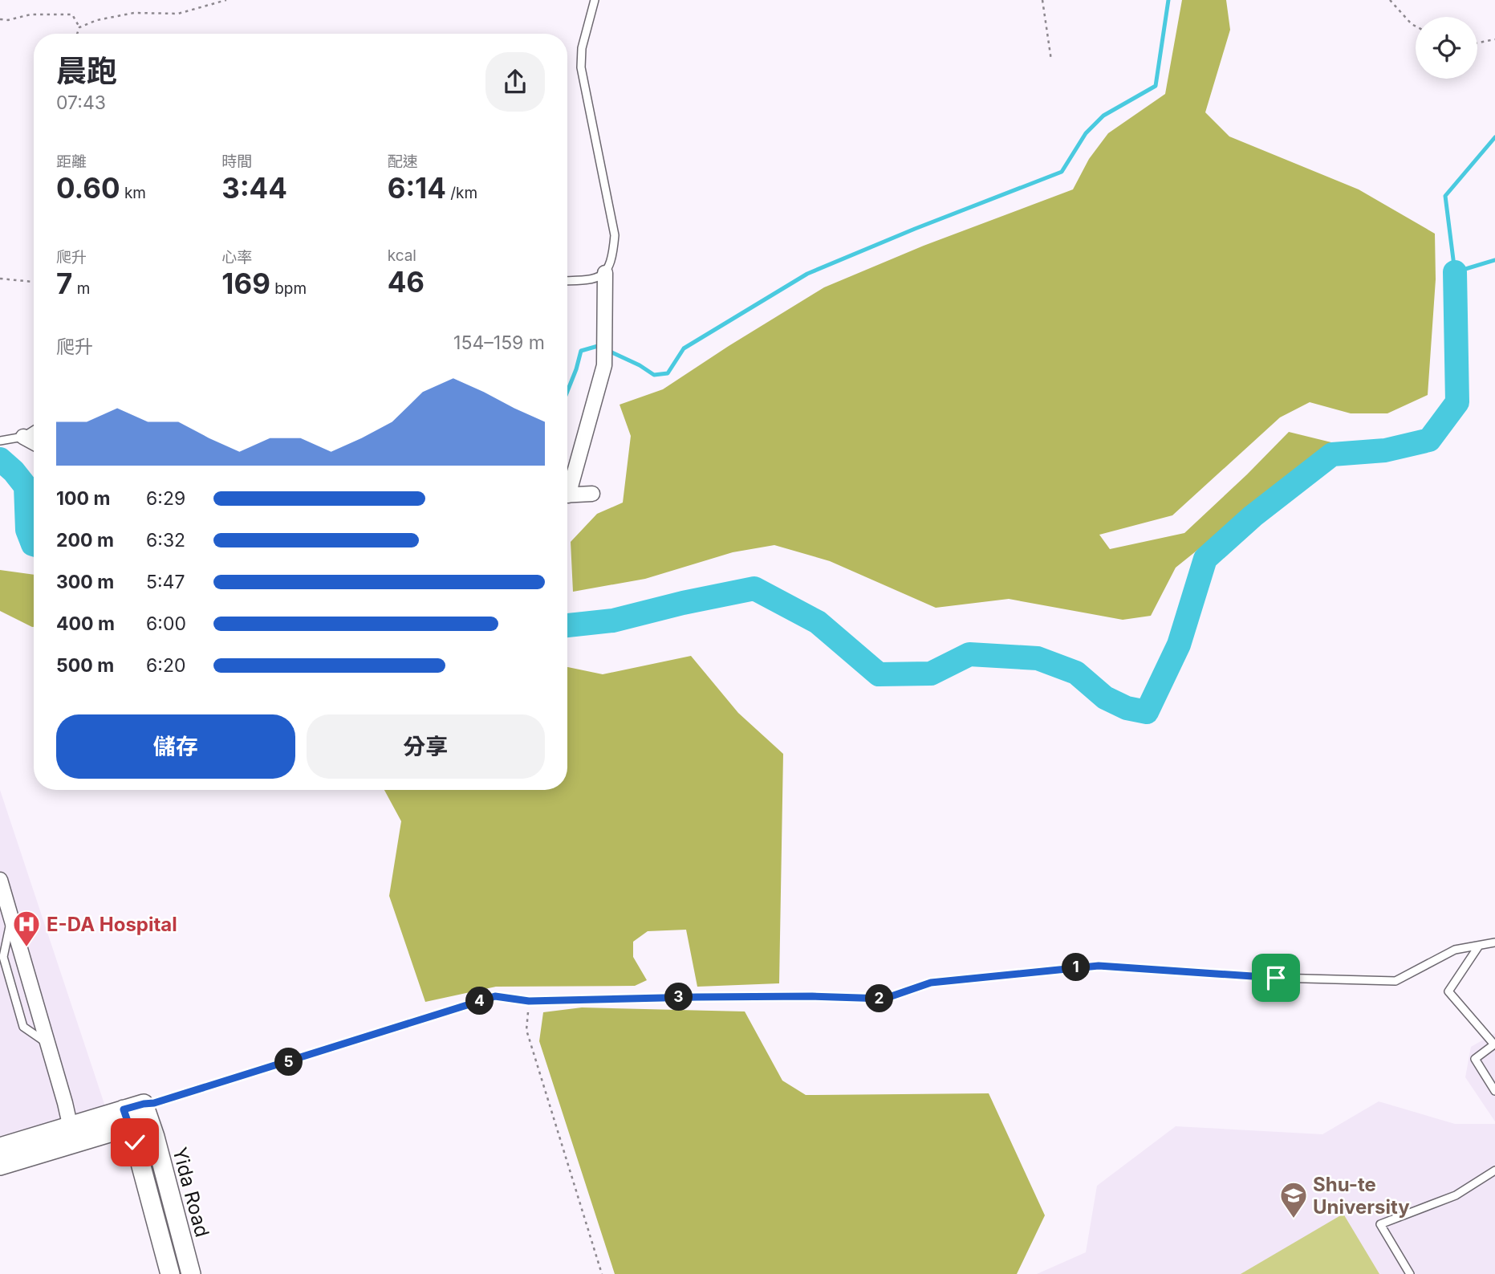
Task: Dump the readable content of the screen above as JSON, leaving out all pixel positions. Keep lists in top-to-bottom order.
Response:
{
  "streets": {
    "street": ["Yida Road"]
  },
  "places": {
    "hospital": ["E-DA Hospital"],
    "school or university": ["Shu-te University"]
  },
  "page": {
    "heading": ["晨跑", "07:43"],
    "stats": [
      ["距離", "0.60 km"],
      ["時間", "3:44"],
      ["配速", "6:14 /km"],
      ["爬升", "7 m"],
      ["心率", "169 bpm"],
      ["kcal", "46"]
    ],
    "chart": ["爬升", "154–159 m"],
    "list": [
      {
        "name": "100 m",
        "note": "6:29"
      },
      {
        "name": "200 m",
        "note": "6:32"
      },
      {
        "name": "300 m",
        "note": "5:47"
      },
      {
        "name": "400 m",
        "note": "6:00"
      },
      {
        "name": "500 m",
        "note": "6:20"
      }
    ],
    "buttons": ["儲存", "分享"],
    "pins": [
      "1",
      "3",
      "2",
      "4",
      "5"
    ]
  }
}
